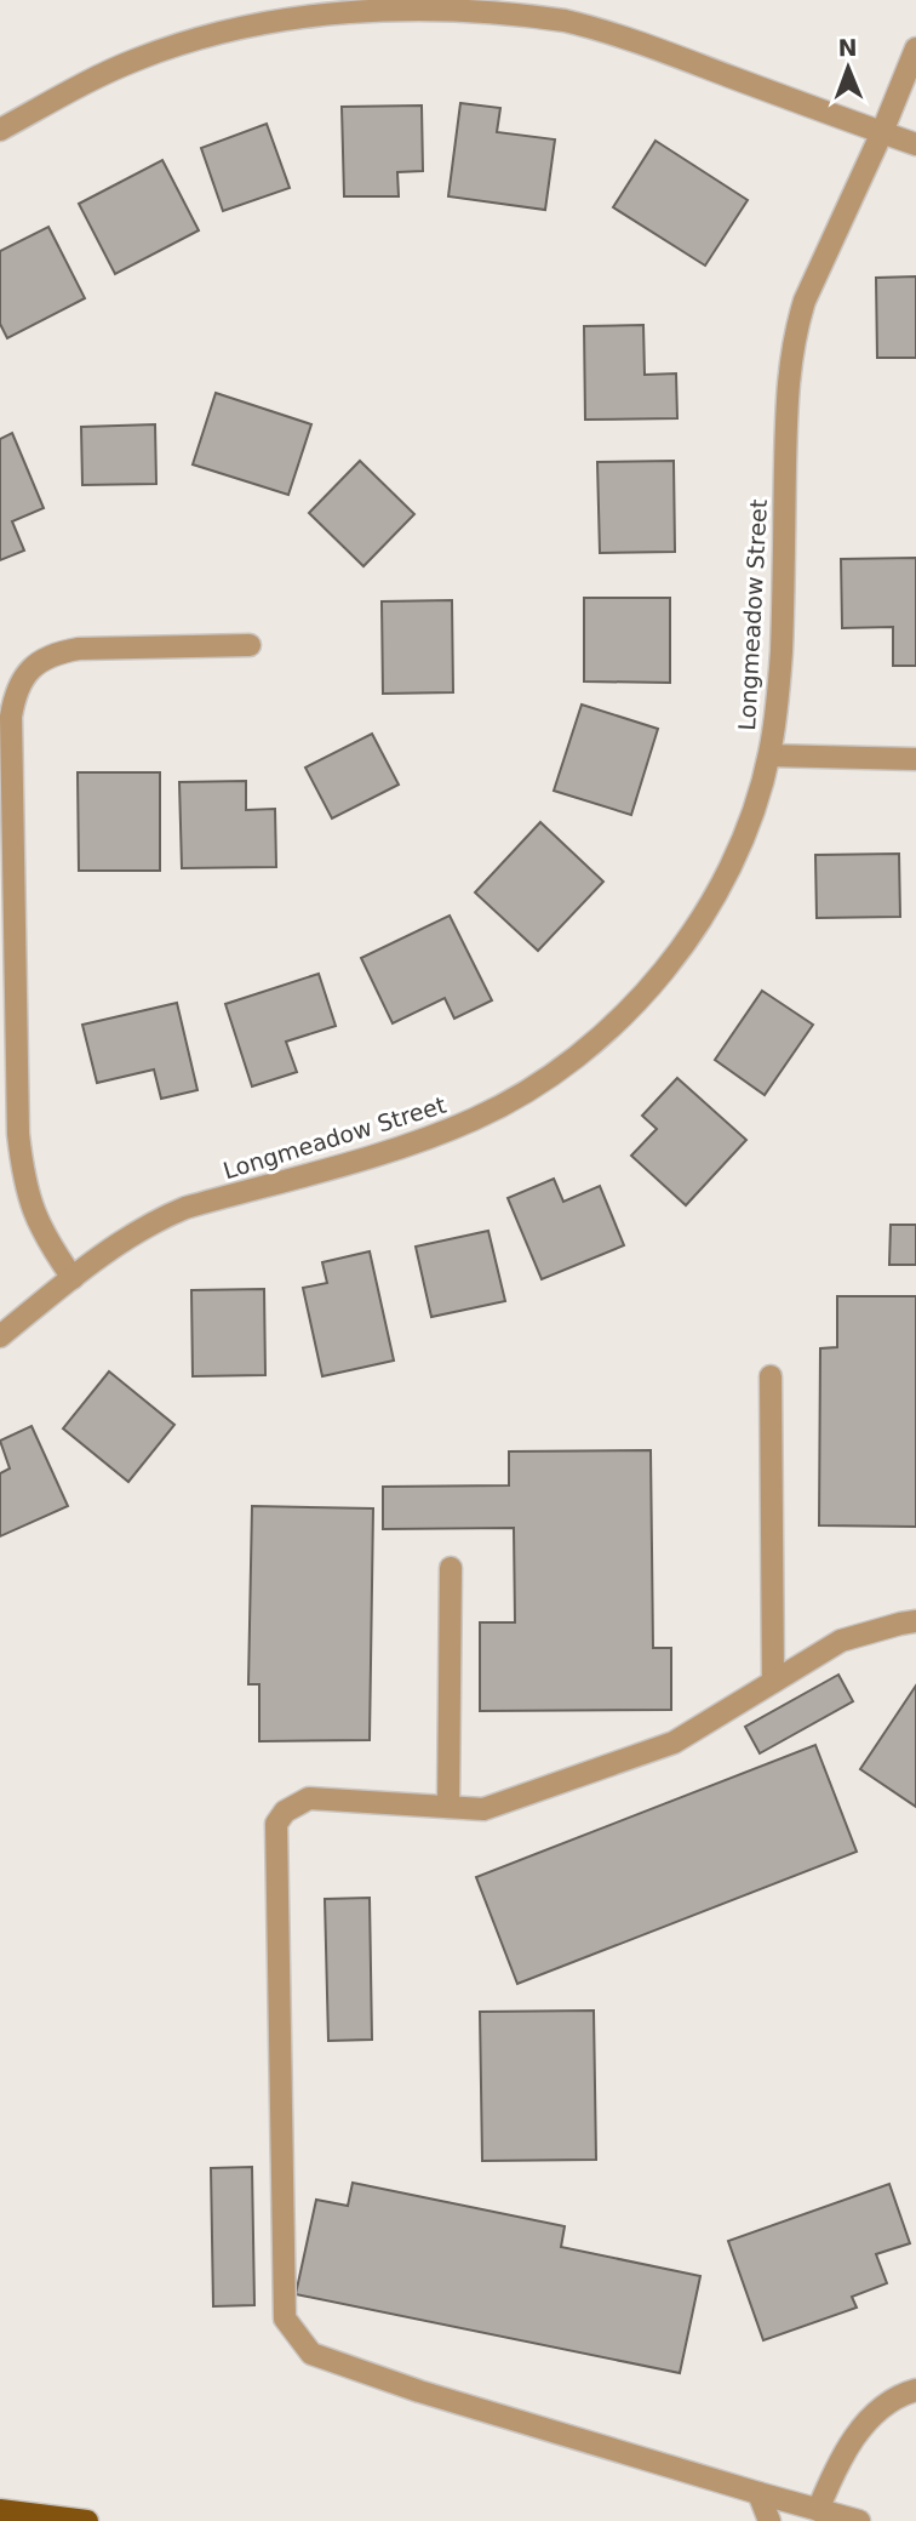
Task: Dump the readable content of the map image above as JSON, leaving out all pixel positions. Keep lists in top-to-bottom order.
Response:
{
  "streets": {
    "street": ["Longmeadow Street"]
  },
  "north": "top"
}
